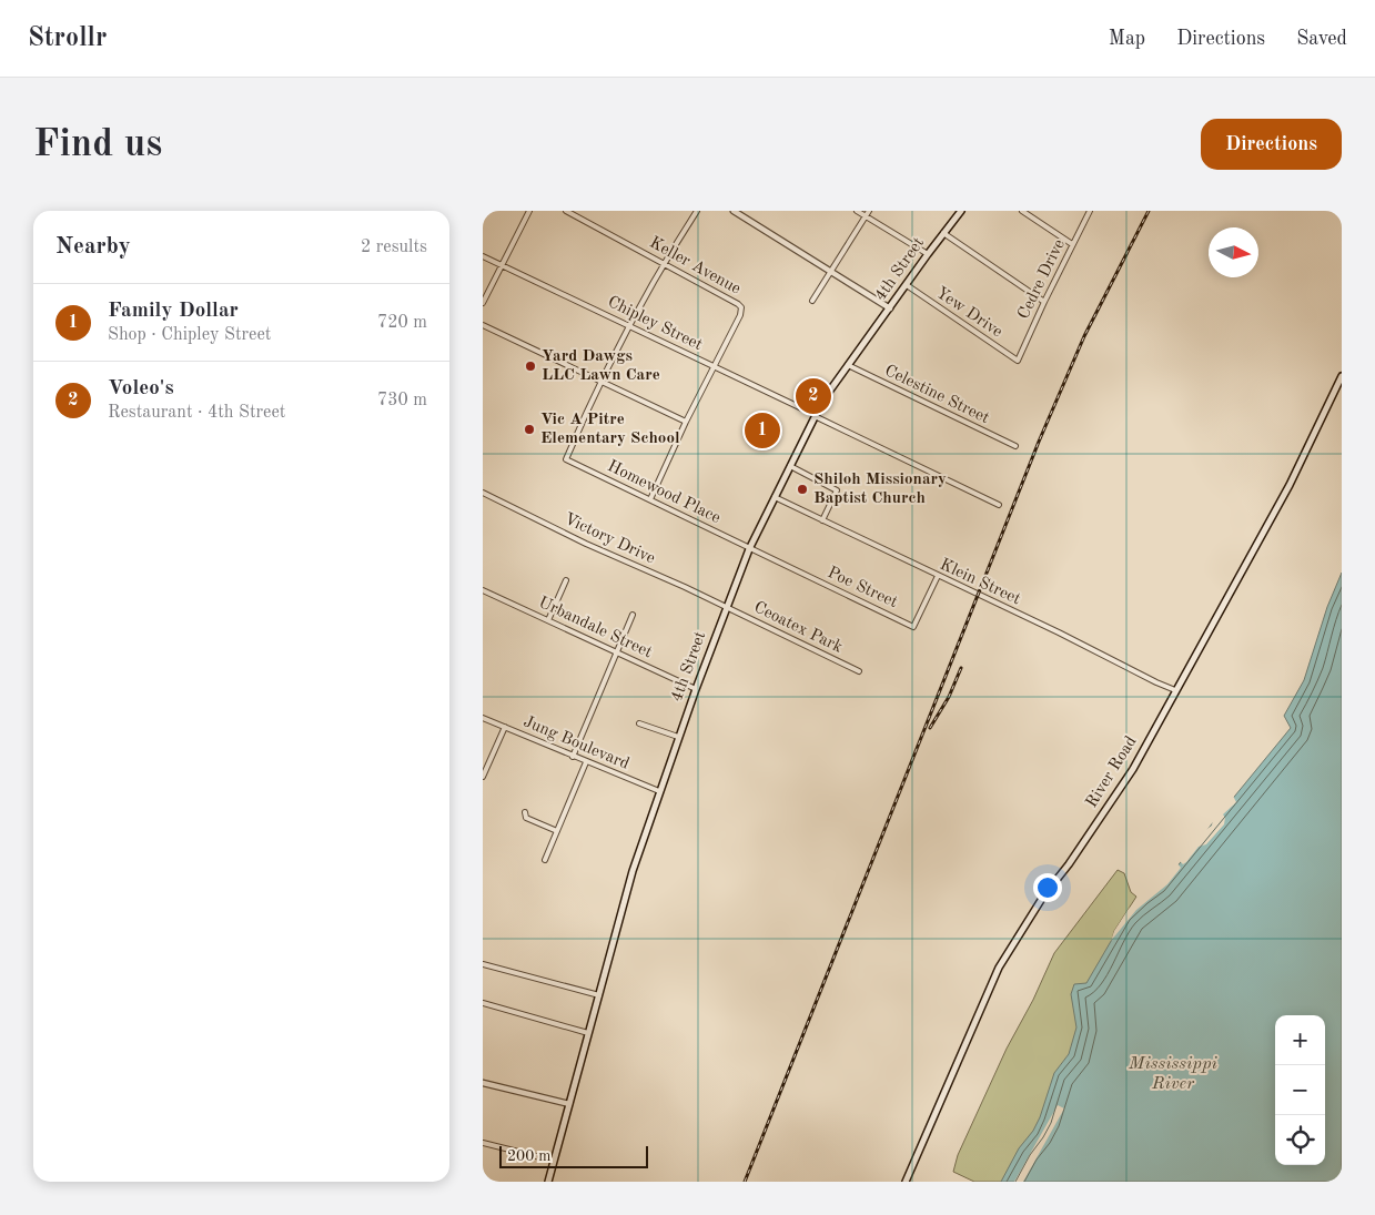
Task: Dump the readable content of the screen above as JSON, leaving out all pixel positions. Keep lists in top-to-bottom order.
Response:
{
  "streets": {
    "main road": ["4th Street", "River Road"],
    "street": [
      "Keller Avenue",
      "Cedre Drive",
      "Yew Drive",
      "Chipley Street",
      "Celestine Street",
      "Homewood Place",
      "Victory Drive",
      "Klein Street",
      "Poe Street",
      "Urbandale Street",
      "Ceoatex Park",
      "Jung Boulevard"
    ]
  },
  "crossings": [
    ["Keller Avenue", "Chipley Street"],
    ["Keller Avenue", "Homewood Place"],
    ["4th Street", "Yew Drive"],
    ["4th Street", "Chipley Street"],
    ["4th Street", "Celestine Street"],
    ["4th Street", "Homewood Place"],
    ["4th Street", "Victory Drive"],
    ["4th Street", "Klein Street"],
    ["4th Street", "Poe Street"],
    ["4th Street", "Urbandale Street"],
    ["4th Street", "Ceoatex Park"],
    ["4th Street", "Jung Boulevard"],
    ["Cedre Drive", "Yew Drive"],
    ["Homewood Place", "Poe Street"],
    ["Victory Drive", "Ceoatex Park"],
    ["Klein Street", "Poe Street"],
    ["Klein Street", "River Road"]
  ],
  "water": ["Mississippi River"],
  "places": ["Yard Dawgs LLC Lawn Care", "Vic A Pitre Elementary School", "Shiloh Missionary Baptist Church"],
  "scale_bar": "200 m",
  "north": "right",
  "page": {
    "header": "Strollr",
    "nav": ["Map", "Directions", "Saved"],
    "buttons": "Directions",
    "title": "Find us",
    "heading": ["Nearby", "2 results"],
    "list": [
      {
        "mark": "1",
        "name": "Family Dollar",
        "note": "Shop · Chipley Street",
        "value": "720 m"
      },
      {
        "mark": "2",
        "name": "Voleo's",
        "note": "Restaurant · 4th Street",
        "value": "730 m"
      }
    ],
    "pins": ["2", "1"],
    "map_buttons": ["+", "−"],
    "scale": "200 m"
  }
}
